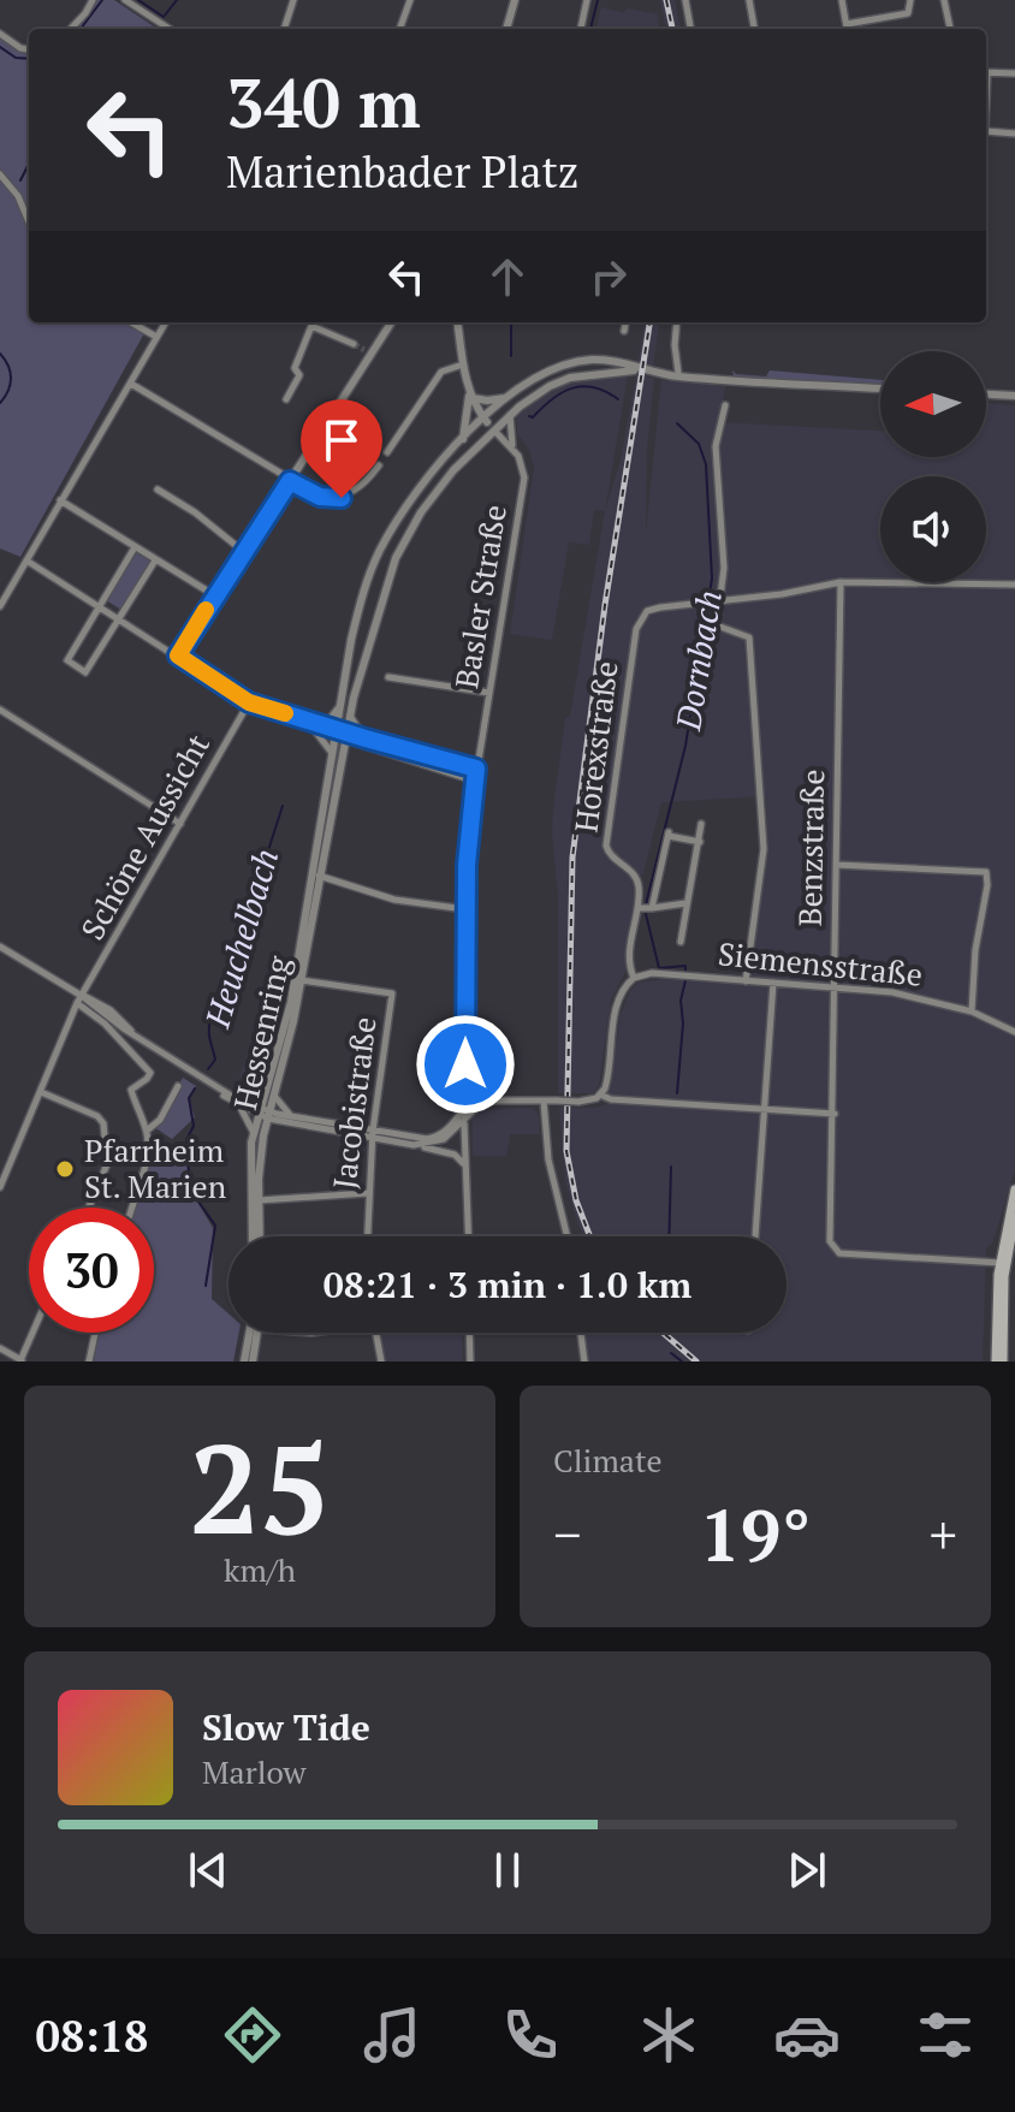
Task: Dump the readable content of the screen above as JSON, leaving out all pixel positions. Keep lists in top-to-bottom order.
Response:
{
  "streets": {
    "street": [
      "Basler Straße",
      "Horexstraße",
      "Schöne Aussicht",
      "Benzstraße",
      "Siemensstraße",
      "Hessenring",
      "Jacobistraße"
    ]
  },
  "crossings": [
    ["Horexstraße", "Benzstraße"],
    ["Horexstraße", "Siemensstraße"],
    ["Benzstraße", "Siemensstraße"],
    ["Hessenring", "Jacobistraße"]
  ],
  "water": ["Dornbach", "Heuchelbach"],
  "places": ["Pfarrheim St. Marien"],
  "north": "left",
  "page": {
    "turn": ["340 m", "Marienbader Platz"],
    "limit": "30",
    "trip": "08:21 · 3 min · 1.0 km",
    "tile": [
      ["25", "km/h"],
      "Climate"
    ],
    "heat": ["−", "19°", "+"],
    "song": ["Slow Tide", "Marlow"],
    "tabs": "08:18"
  }
}
